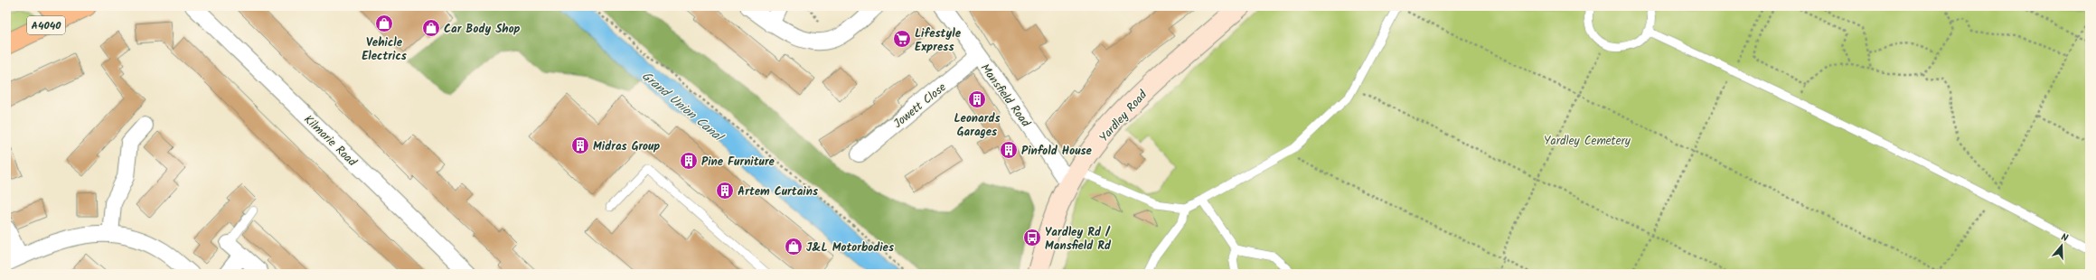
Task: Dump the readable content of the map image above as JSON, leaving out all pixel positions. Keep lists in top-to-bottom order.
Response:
{
  "streets": {
    "main road": ["A4040", "Yardley Road"],
    "street": ["Mansfield Road", "Jowett Close", "Kilmorie Road"]
  },
  "crossings": [
    ["Mansfield Road", "Jowett Close"],
    ["Mansfield Road", "Yardley Road"]
  ],
  "water": ["Grand Union Canal"],
  "parks": ["Yardley Cemetery"],
  "places": {
    "shop": ["Vehicle Electrics", "Car Body Shop", "J&L Motorbodies"],
    "supermarket": ["Lifestyle Express"],
    "building": [
      "Leonards Garages",
      "Midras Group",
      "Pinfold House",
      "Pine Furniture",
      "Artem Curtains"
    ],
    "bus stop": ["Yardley Rd / Mansfield Rd"]
  },
  "north": "top"
}
